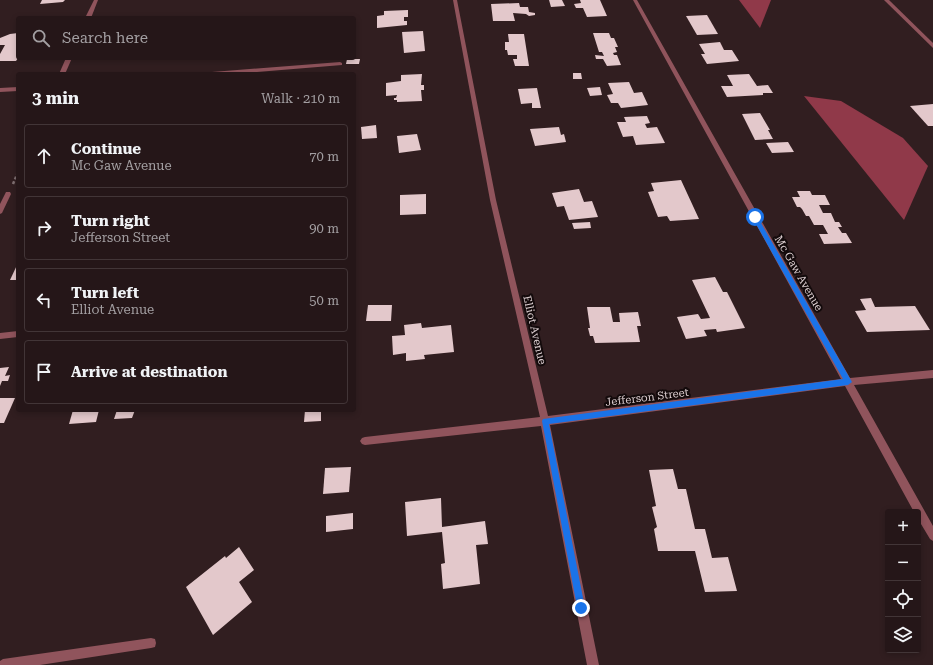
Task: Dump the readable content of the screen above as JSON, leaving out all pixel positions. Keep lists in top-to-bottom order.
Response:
{
  "streets": {
    "street": ["Mc Gaw Avenue", "Elliot Avenue", "Jefferson Street"]
  },
  "crossings": [
    ["Mc Gaw Avenue", "Jefferson Street"],
    ["Elliot Avenue", "Jefferson Street"]
  ],
  "page": {
    "search": "Search here",
    "heading": ["3 min", "Walk · 210 m"],
    "list": [
      ["Continue", "Mc Gaw Avenue", "70 m"],
      ["Turn right", "Jefferson Street", "90 m"],
      ["Turn left", "Elliot Avenue", "50 m"],
      "Arrive at destination"
    ],
    "map_buttons": ["+", "−"]
  }
}
